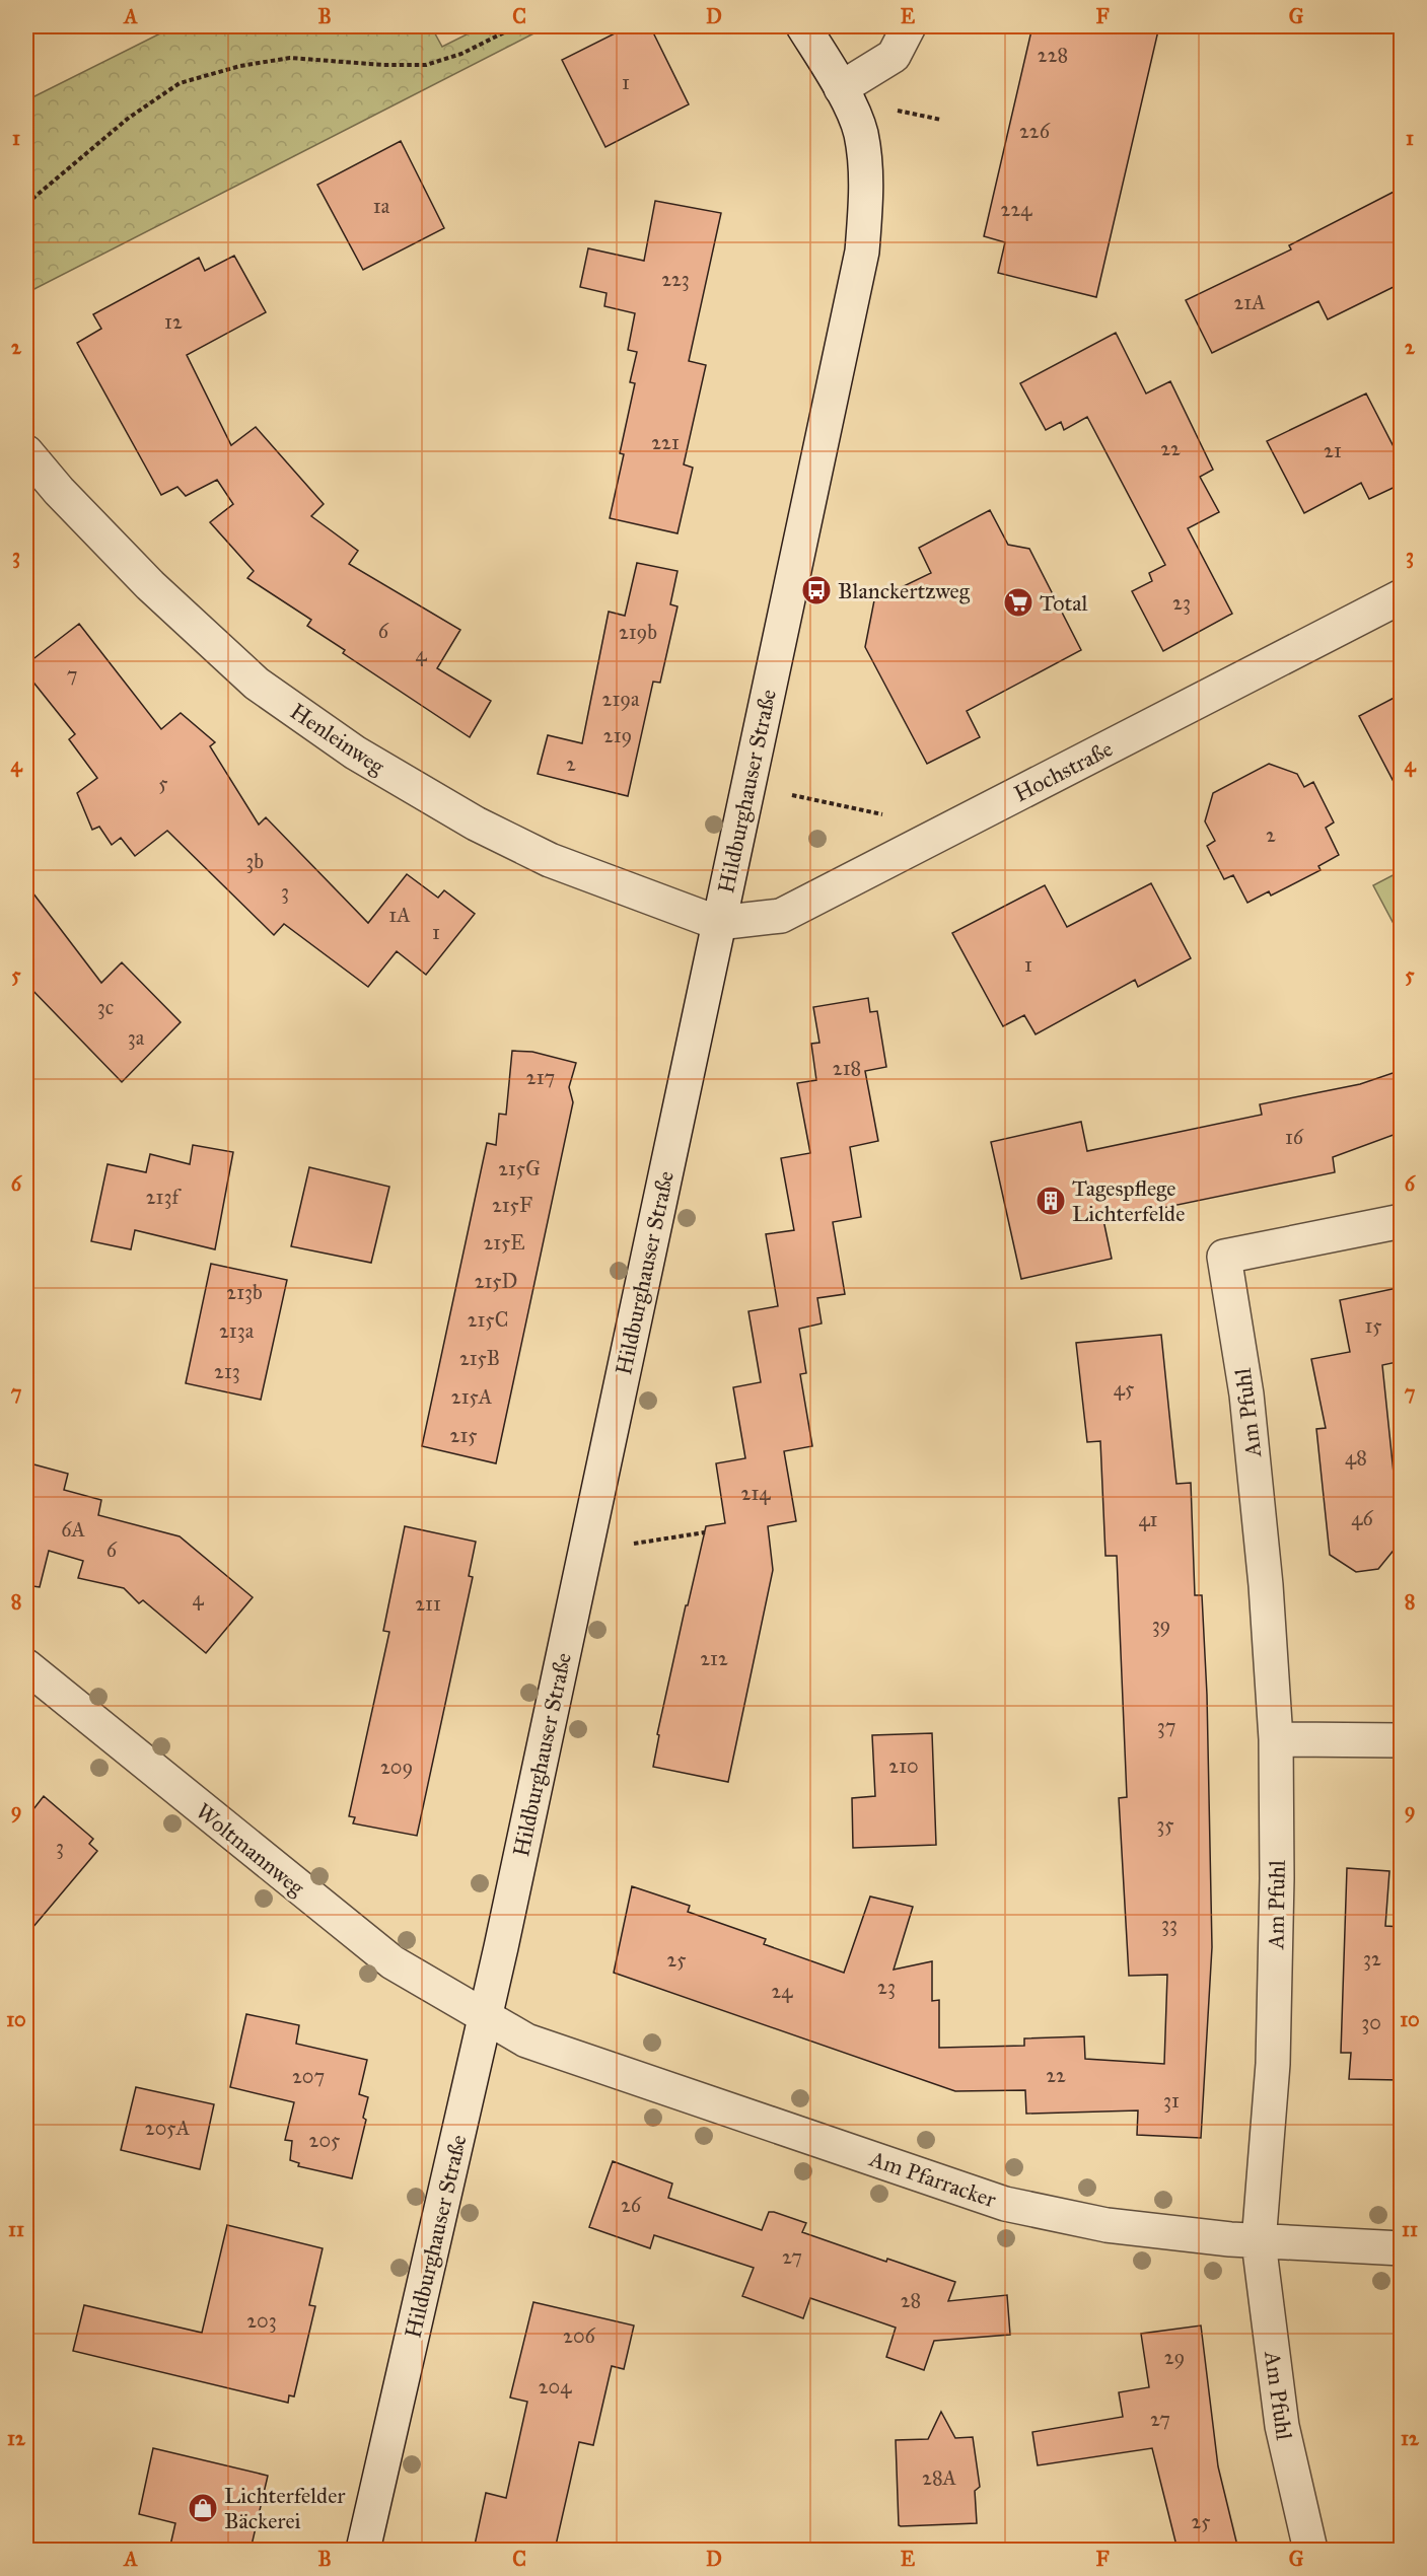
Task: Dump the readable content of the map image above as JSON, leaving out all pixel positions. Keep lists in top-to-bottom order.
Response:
{
  "streets": {
    "street": [
      "Henleinweg",
      "Hochstraße",
      "Hildburghauser Straße",
      "Am Pfuhl",
      "Woltmannweg",
      "Am Pfarracker"
    ]
  },
  "crossings": [
    ["Henleinweg", "Hochstraße"],
    ["Henleinweg", "Hildburghauser Straße"],
    ["Hochstraße", "Hildburghauser Straße"],
    ["Hildburghauser Straße", "Woltmannweg"],
    ["Hildburghauser Straße", "Am Pfarracker"],
    ["Am Pfuhl", "Am Pfarracker"],
    ["Woltmannweg", "Am Pfarracker"]
  ],
  "places": {
    "bus stop": ["Blanckertzweg"],
    "supermarket": ["Total"],
    "building": ["Tagespflege Lichterfelde"],
    "shop": ["Lichterfelder Bäckerei"]
  },
  "house_numbers": [
    "228",
    "1",
    "226",
    "1a",
    "224",
    "223",
    "21A",
    "12",
    "221",
    "22",
    "21",
    "23",
    "6",
    "219b",
    "4",
    "7",
    "219a",
    "219",
    "2",
    "5",
    "2",
    "3b",
    "3",
    "1A",
    "1",
    "1",
    "3c",
    "3a",
    "218",
    "217",
    "16",
    "215G",
    "213f",
    "215F",
    "215E",
    "215D",
    "213b",
    "215C",
    "15",
    "213a",
    "215B",
    "213",
    "45",
    "215A",
    "215",
    "48",
    "214",
    "46",
    "41",
    "6A",
    "6",
    "4",
    "211",
    "39",
    "212",
    "37",
    "210",
    "209",
    "35",
    "3",
    "33",
    "32",
    "25",
    "23",
    "24",
    "30",
    "22",
    "207",
    "31",
    "205A",
    "205",
    "26",
    "27",
    "28",
    "203",
    "206",
    "29",
    "204",
    "27",
    "28A",
    "25"
  ],
  "grid": {
    "columns": [
      "A",
      "B",
      "C",
      "D",
      "E",
      "F",
      "G"
    ],
    "rows": [
      "1",
      "2",
      "3",
      "4",
      "5",
      "6",
      "7",
      "8",
      "9",
      "10",
      "11",
      "12"
    ]
  }
}
